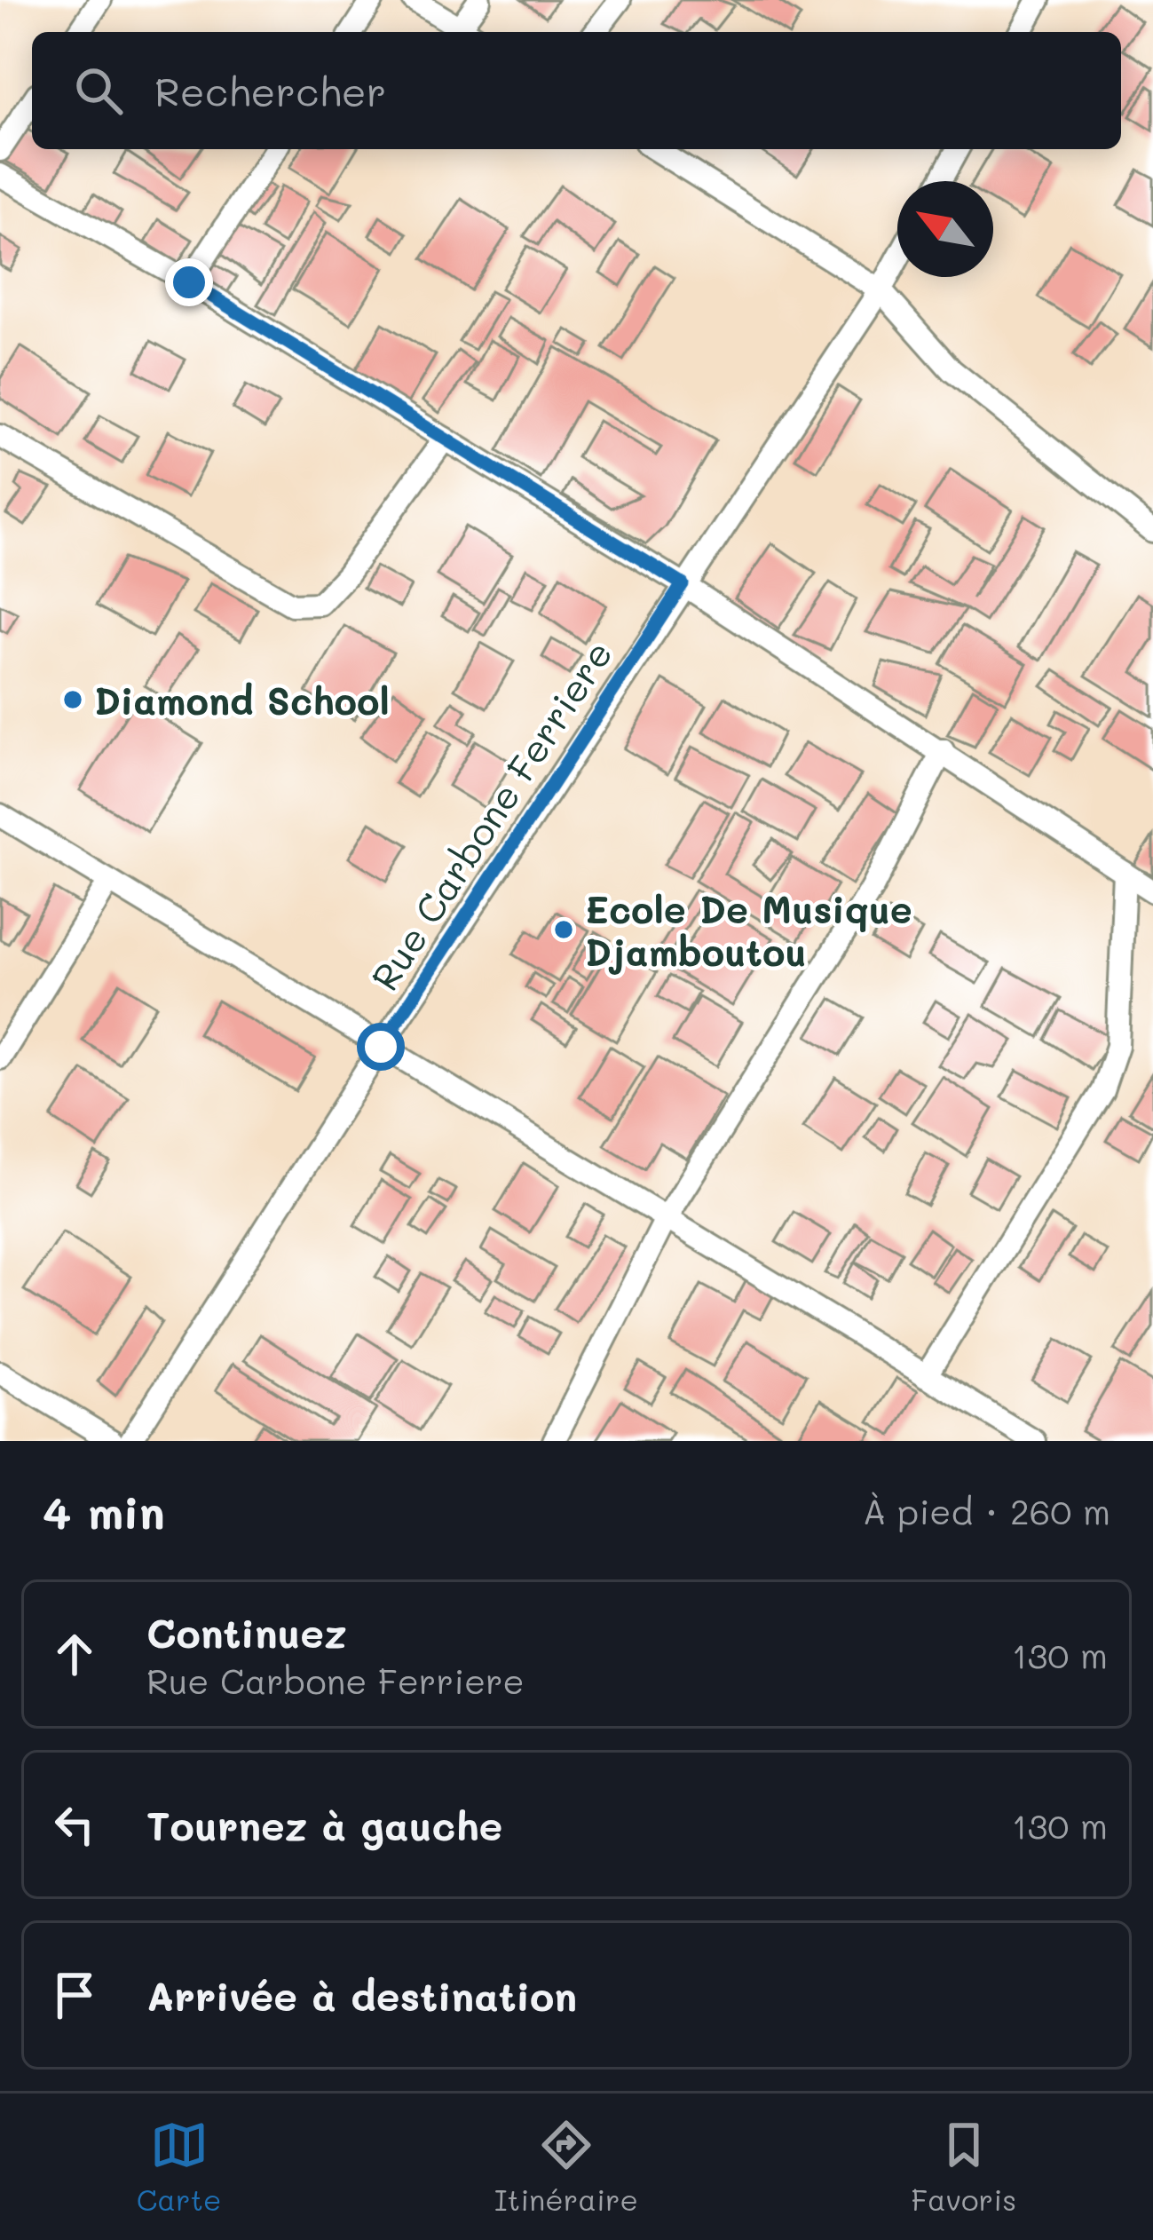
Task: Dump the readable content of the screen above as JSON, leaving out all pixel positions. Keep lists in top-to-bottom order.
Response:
{
  "streets": {
    "street": ["Rue Carbone Ferriere"]
  },
  "places": ["Diamond School", "Ecole De Musique Djamboutou"],
  "north": "top left",
  "page": {
    "search": "Rechercher",
    "heading": ["4 min", "À pied · 260 m"],
    "list": [
      ["Continuez", "Rue Carbone Ferriere", "130 m"],
      ["Tournez à gauche", "130 m"],
      "Arrivée à destination"
    ],
    "nav": ["Carte", "Itinéraire", "Favoris"]
  }
}
